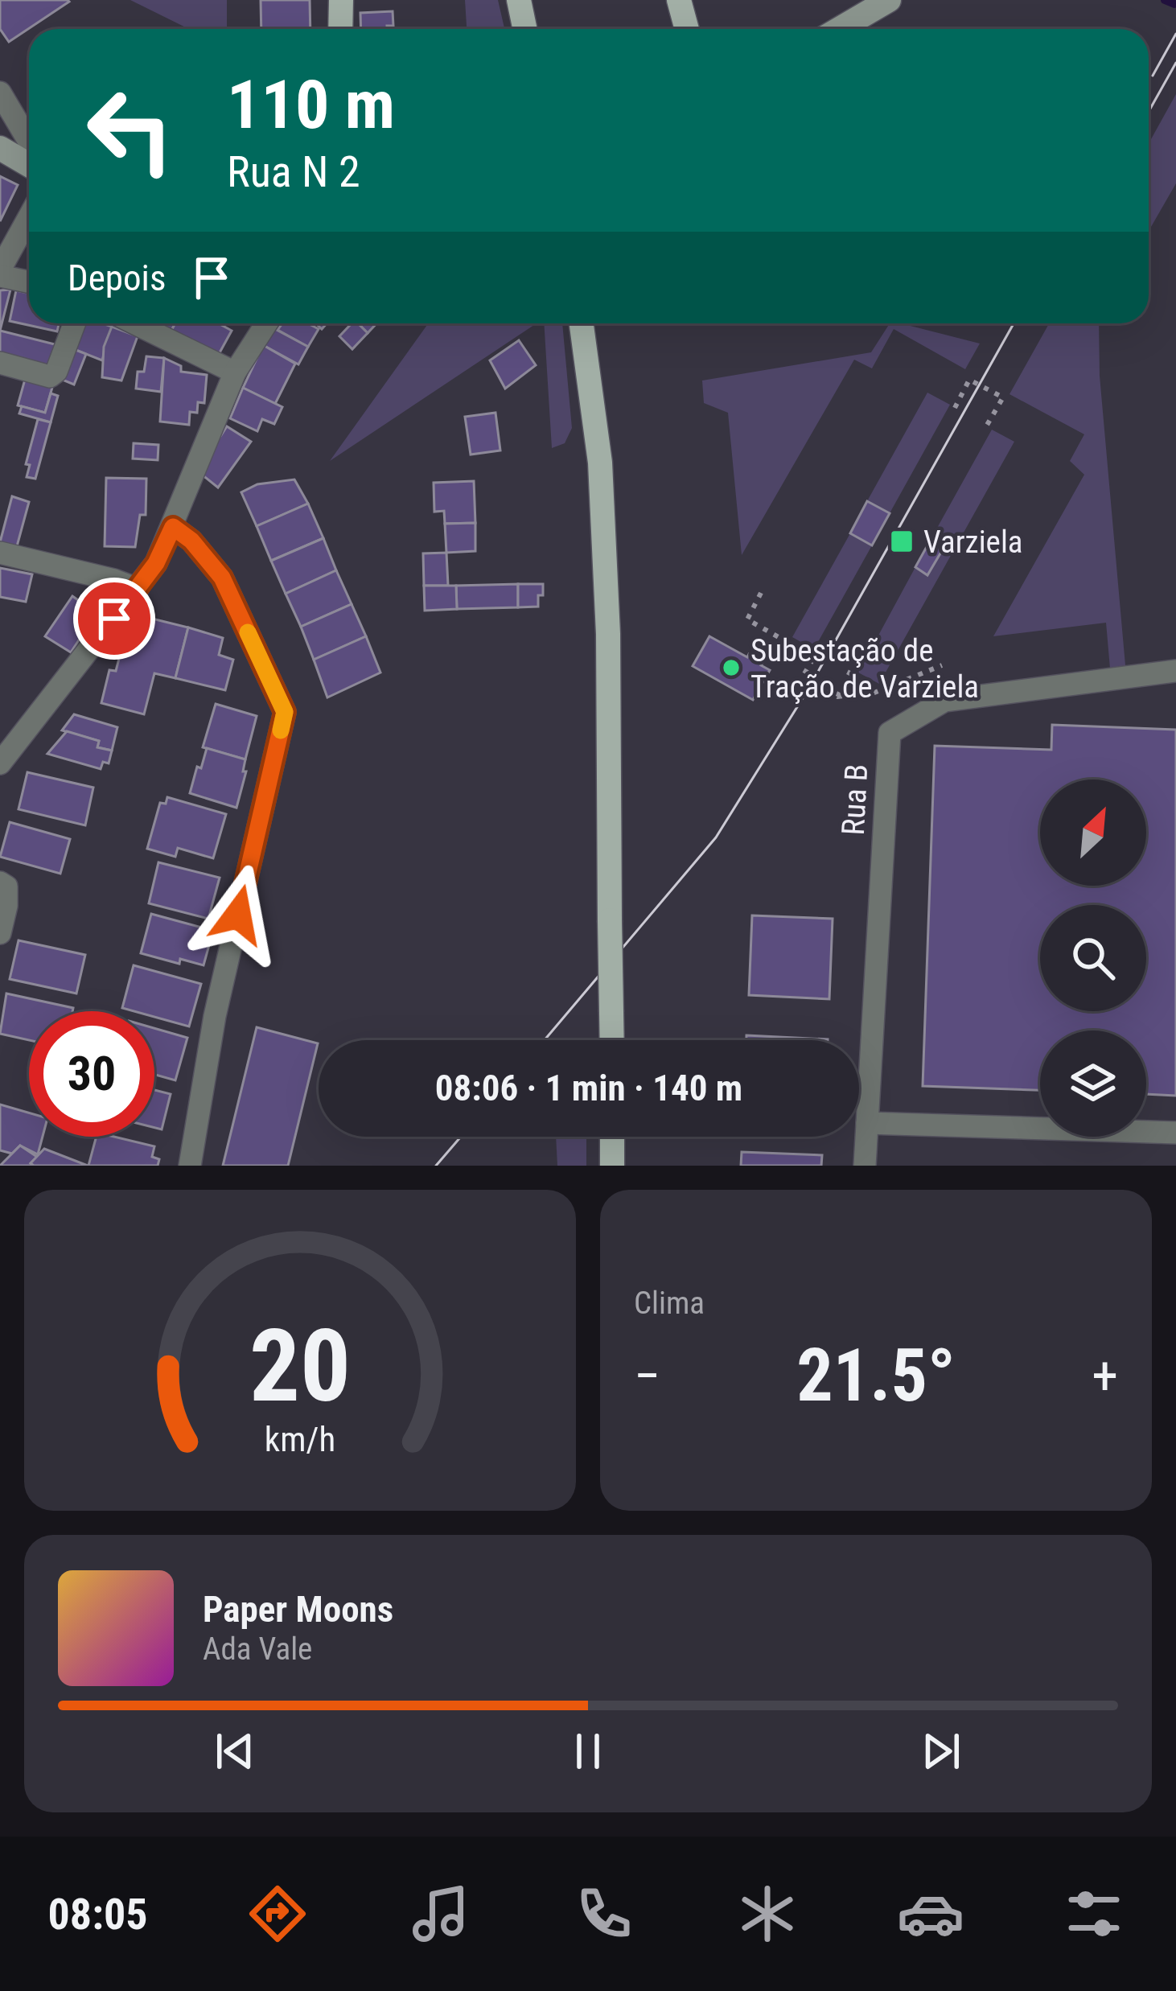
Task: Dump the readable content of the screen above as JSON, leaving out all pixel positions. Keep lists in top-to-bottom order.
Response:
{
  "streets": {
    "street": ["Rua B"]
  },
  "places": {
    "transit": ["Varziela"],
    "other": ["Subestação de Tração de Varziela"]
  },
  "north": "top right",
  "page": {
    "turn": ["110 m", "Rua N 2"],
    "then": "Depois",
    "limit": "30",
    "trip": "08:06 · 1 min · 140 m",
    "tile": "Clima",
    "heat": ["−", "21.5°", "+"],
    "song": ["Paper Moons", "Ada Vale"],
    "tabs": "08:05",
    "gauge": ["20", "km/h"]
  }
}
